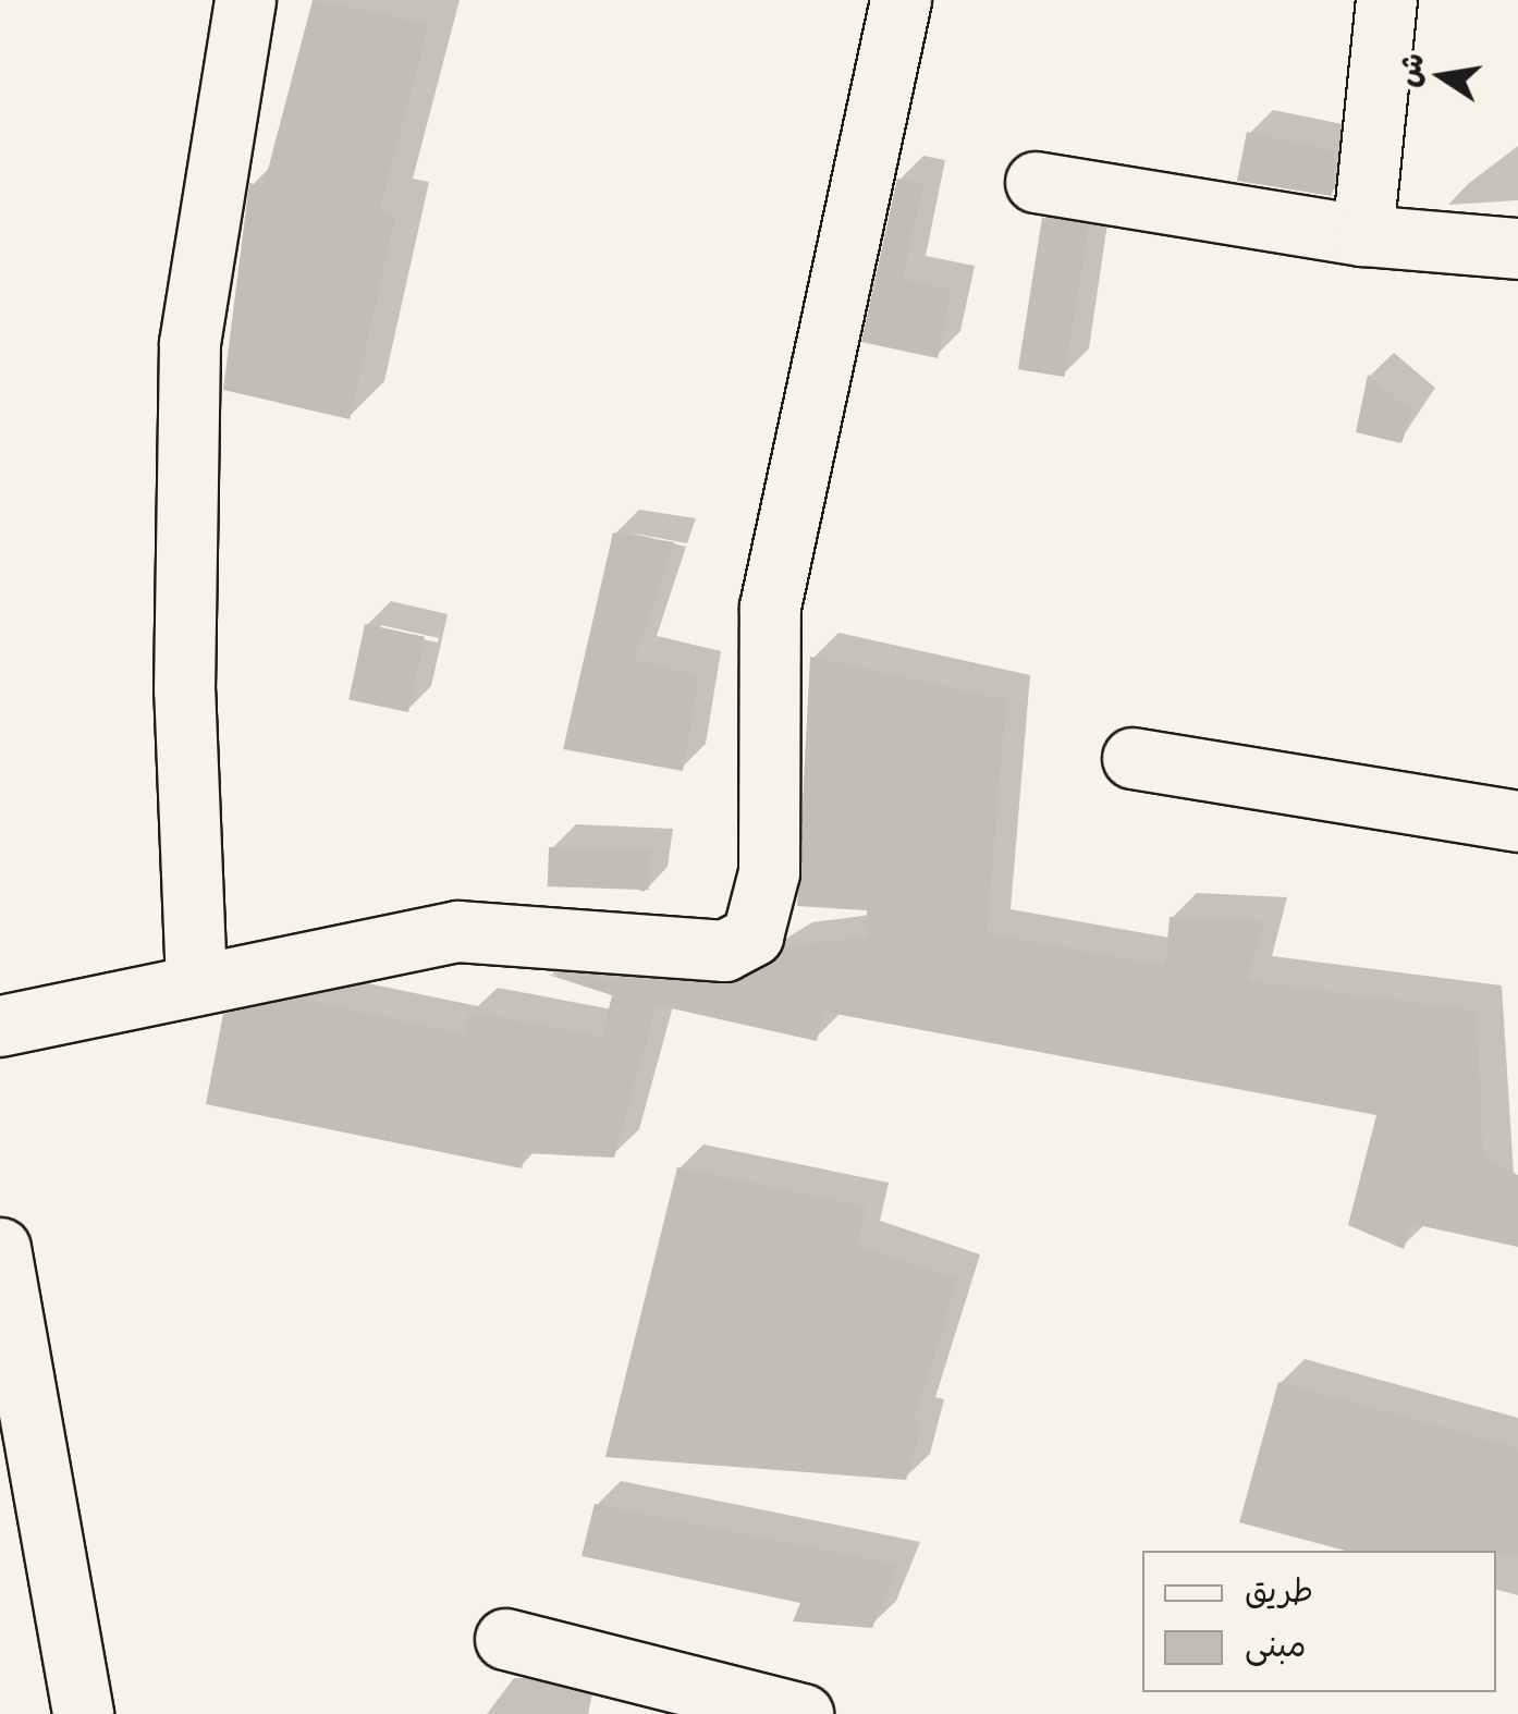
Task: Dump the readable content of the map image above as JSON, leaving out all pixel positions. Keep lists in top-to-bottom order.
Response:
{
  "legend": ["طريق", "مبنى"],
  "north": "left"
}
